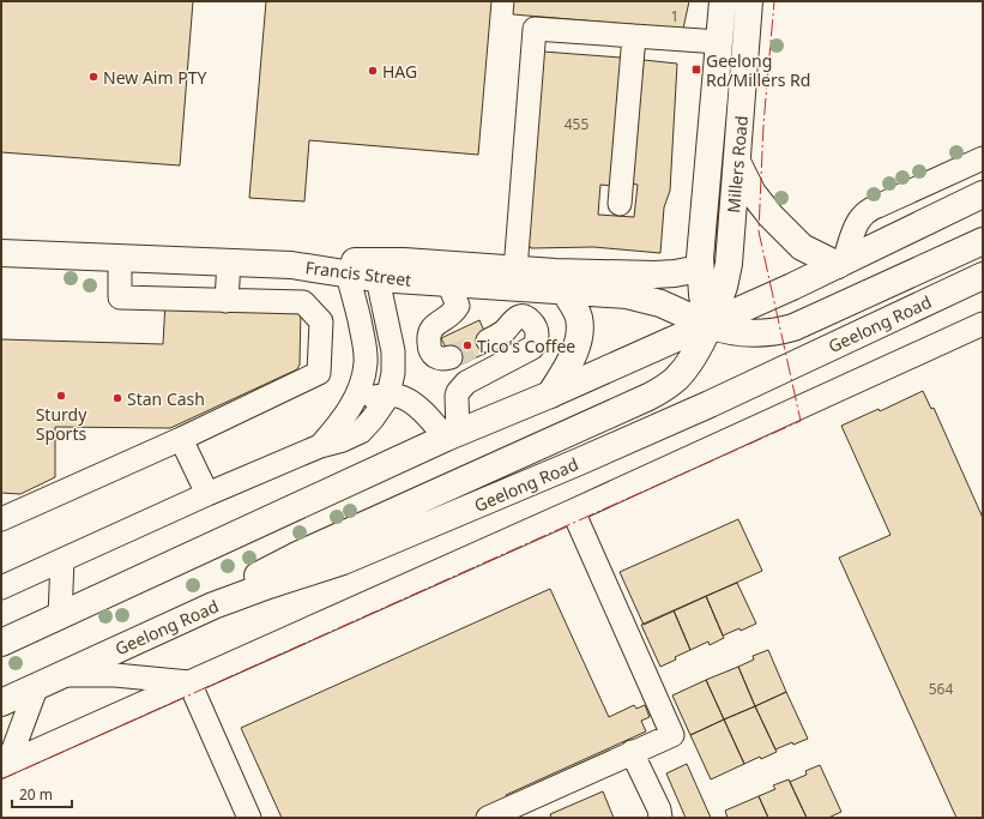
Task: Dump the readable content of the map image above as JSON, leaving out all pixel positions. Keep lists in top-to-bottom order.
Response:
{
  "streets": {
    "main road": ["Millers Road", "Francis Street", "Geelong Road"]
  },
  "crossings": [
    ["Millers Road", "Francis Street"]
  ],
  "places": {
    "transit": ["Geelong Rd/Millers Rd"],
    "other": [
      "HAG",
      "New Aim PTY",
      "Tico's Coffee",
      "Sturdy Sports",
      "Stan Cash"
    ]
  },
  "house_numbers": ["1", "455", "564"],
  "scale_bar": "20 m"
}
